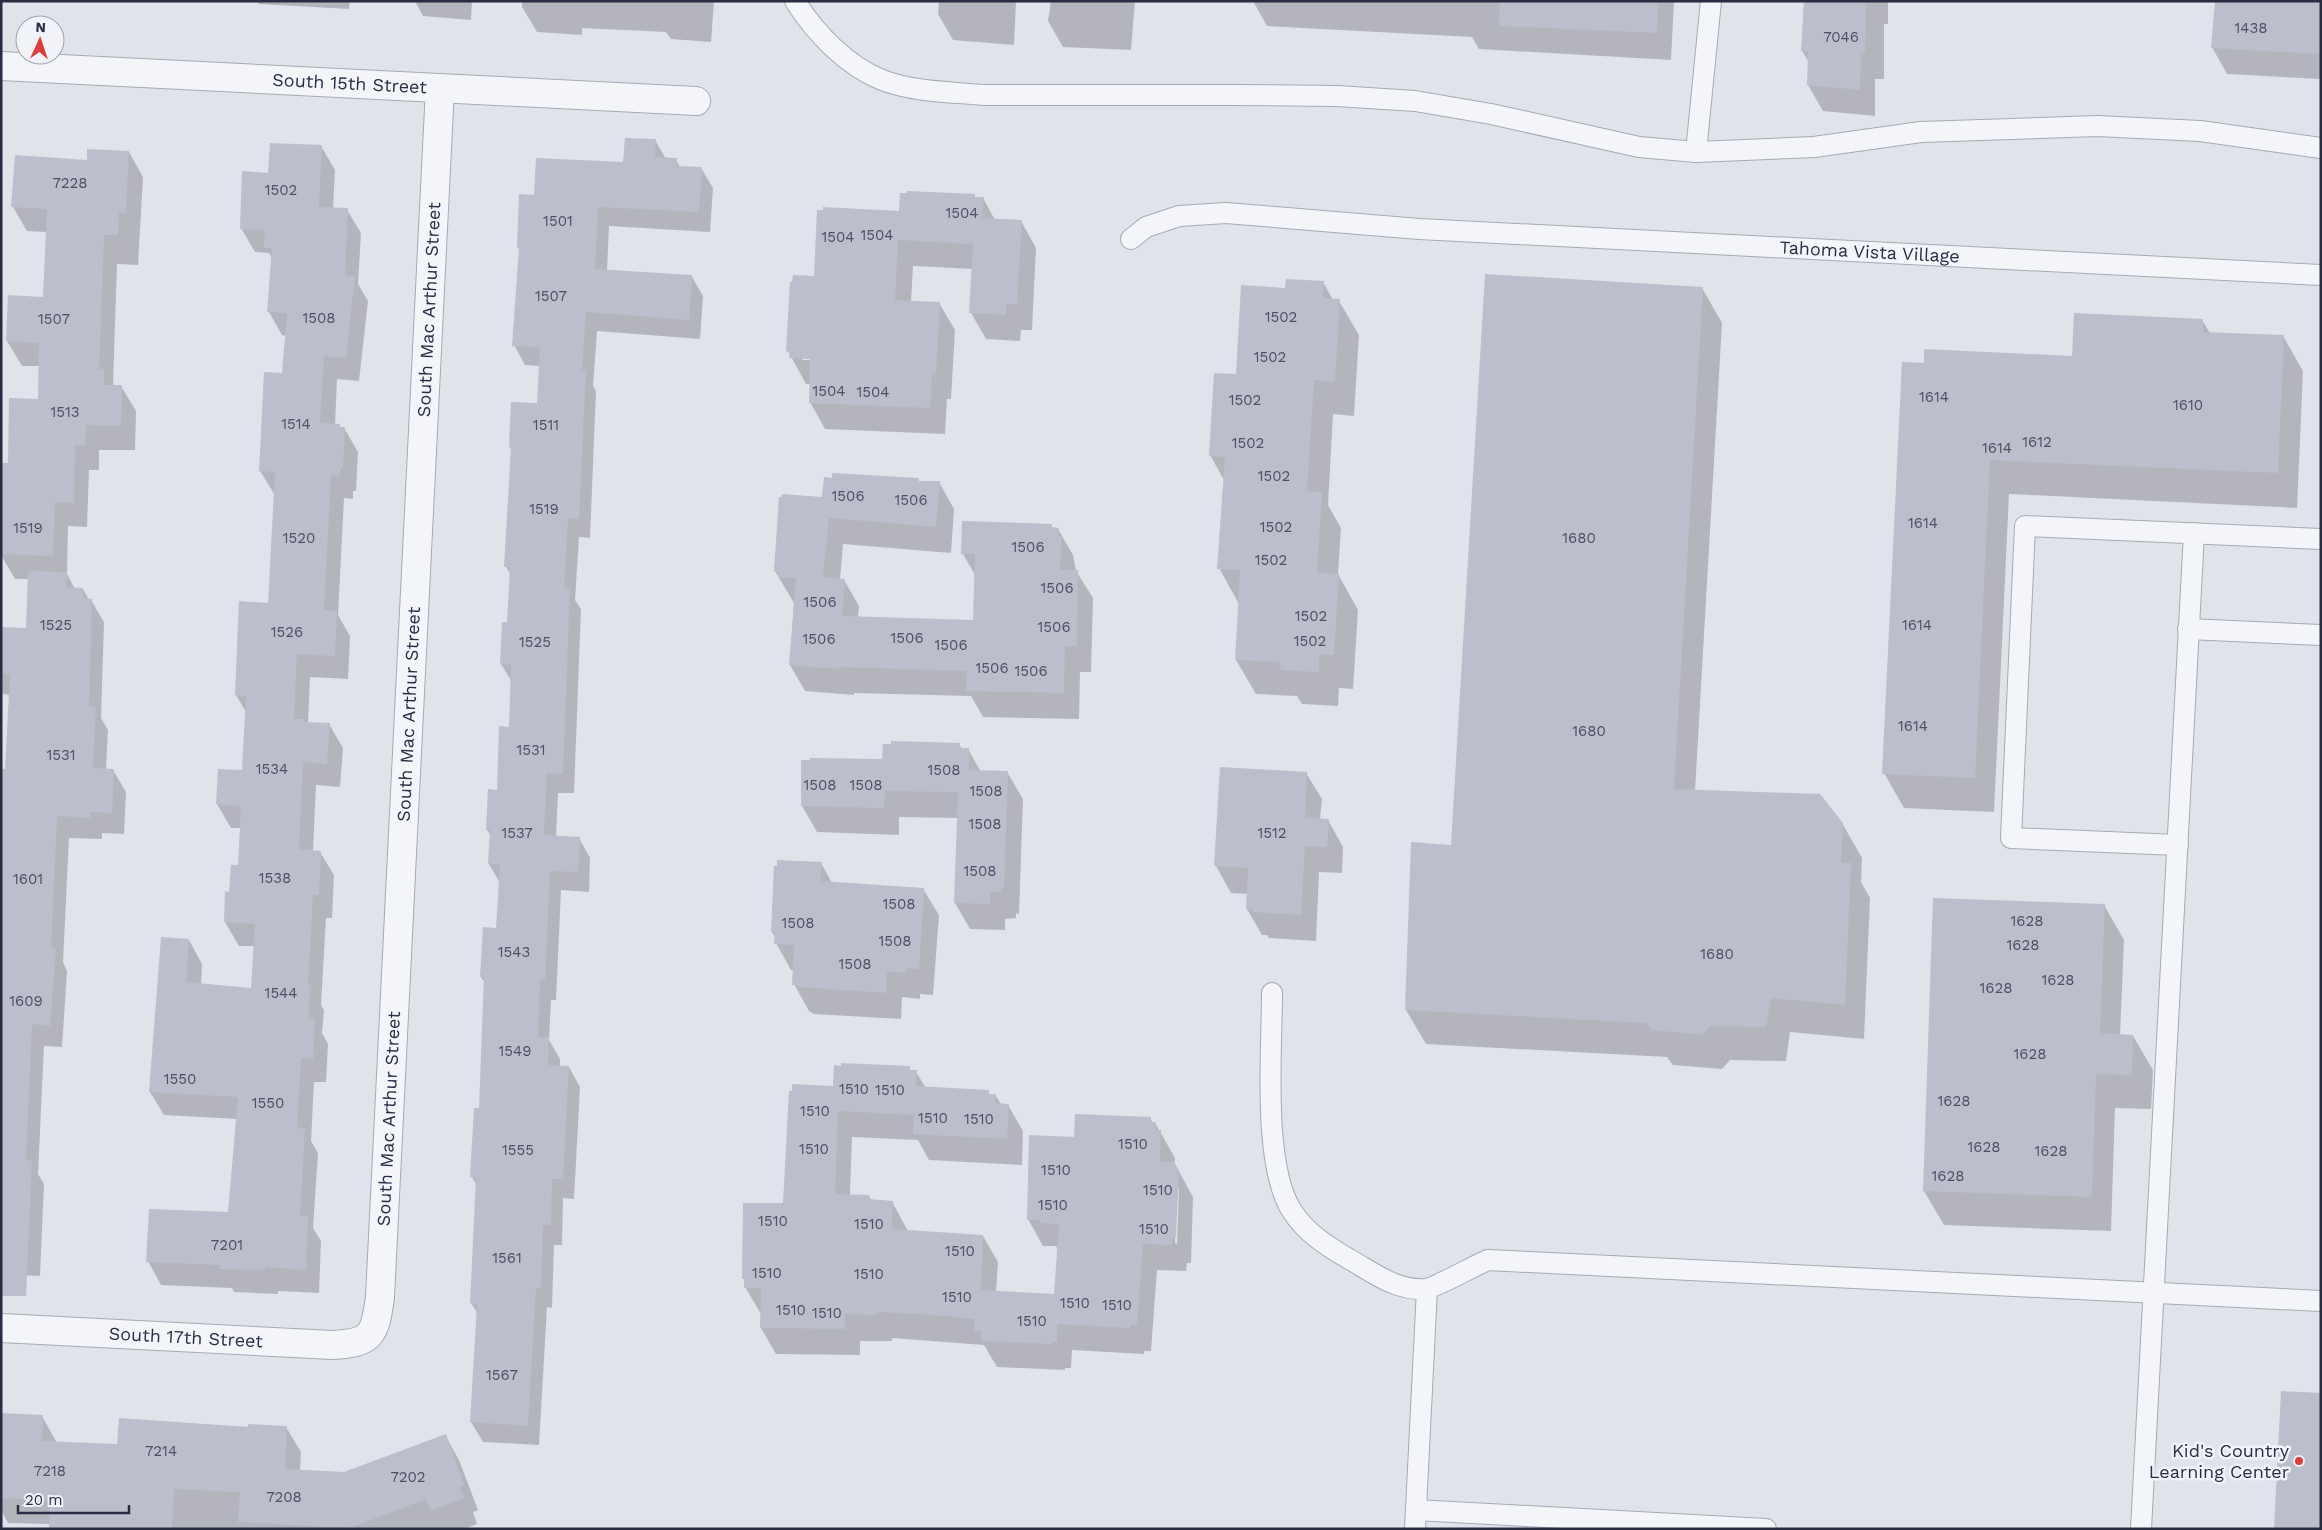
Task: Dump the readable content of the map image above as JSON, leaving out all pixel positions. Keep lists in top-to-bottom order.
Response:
{
  "streets": {
    "street": ["South 15th Street", "South Mac Arthur Street", "South 17th Street"],
    "lane": ["Tahoma Vista Village"]
  },
  "crossings": [
    ["South 15th Street", "South Mac Arthur Street"],
    ["South Mac Arthur Street", "South 17th Street"]
  ],
  "places": ["Kid's Country Learning Center"],
  "house_numbers": [
    "1438",
    "7046",
    "7228",
    "1502",
    "1504",
    "1501",
    "1504",
    "1504",
    "1507",
    "1502",
    "1508",
    "1507",
    "1502",
    "1504",
    "1504",
    "1614",
    "1502",
    "1610",
    "1513",
    "1514",
    "1511",
    "1612",
    "1502",
    "1614",
    "1502",
    "1506",
    "1506",
    "1519",
    "1614",
    "1502",
    "1519",
    "1520",
    "1680",
    "1506",
    "1502",
    "1506",
    "1506",
    "1502",
    "1525",
    "1614",
    "1506",
    "1526",
    "1506",
    "1506",
    "1502",
    "1525",
    "1506",
    "1506",
    "1506",
    "1614",
    "1680",
    "1531",
    "1531",
    "1534",
    "1508",
    "1508",
    "1508",
    "1508",
    "1508",
    "1537",
    "1512",
    "1508",
    "1538",
    "1601",
    "1508",
    "1628",
    "1508",
    "1508",
    "1628",
    "1543",
    "1680",
    "1508",
    "1628",
    "1628",
    "1544",
    "1609",
    "1549",
    "1628",
    "1550",
    "1510",
    "1510",
    "1628",
    "1550",
    "1510",
    "1510",
    "1510",
    "1510",
    "1628",
    "1510",
    "1555",
    "1628",
    "1510",
    "1628",
    "1510",
    "1510",
    "1510",
    "1510",
    "1510",
    "7201",
    "1510",
    "1561",
    "1510",
    "1510",
    "1510",
    "1510",
    "1510",
    "1510",
    "1510",
    "1510",
    "1567",
    "7214",
    "7218",
    "7202",
    "7208"
  ],
  "scale_bar": "20 m",
  "north": "top"
}
